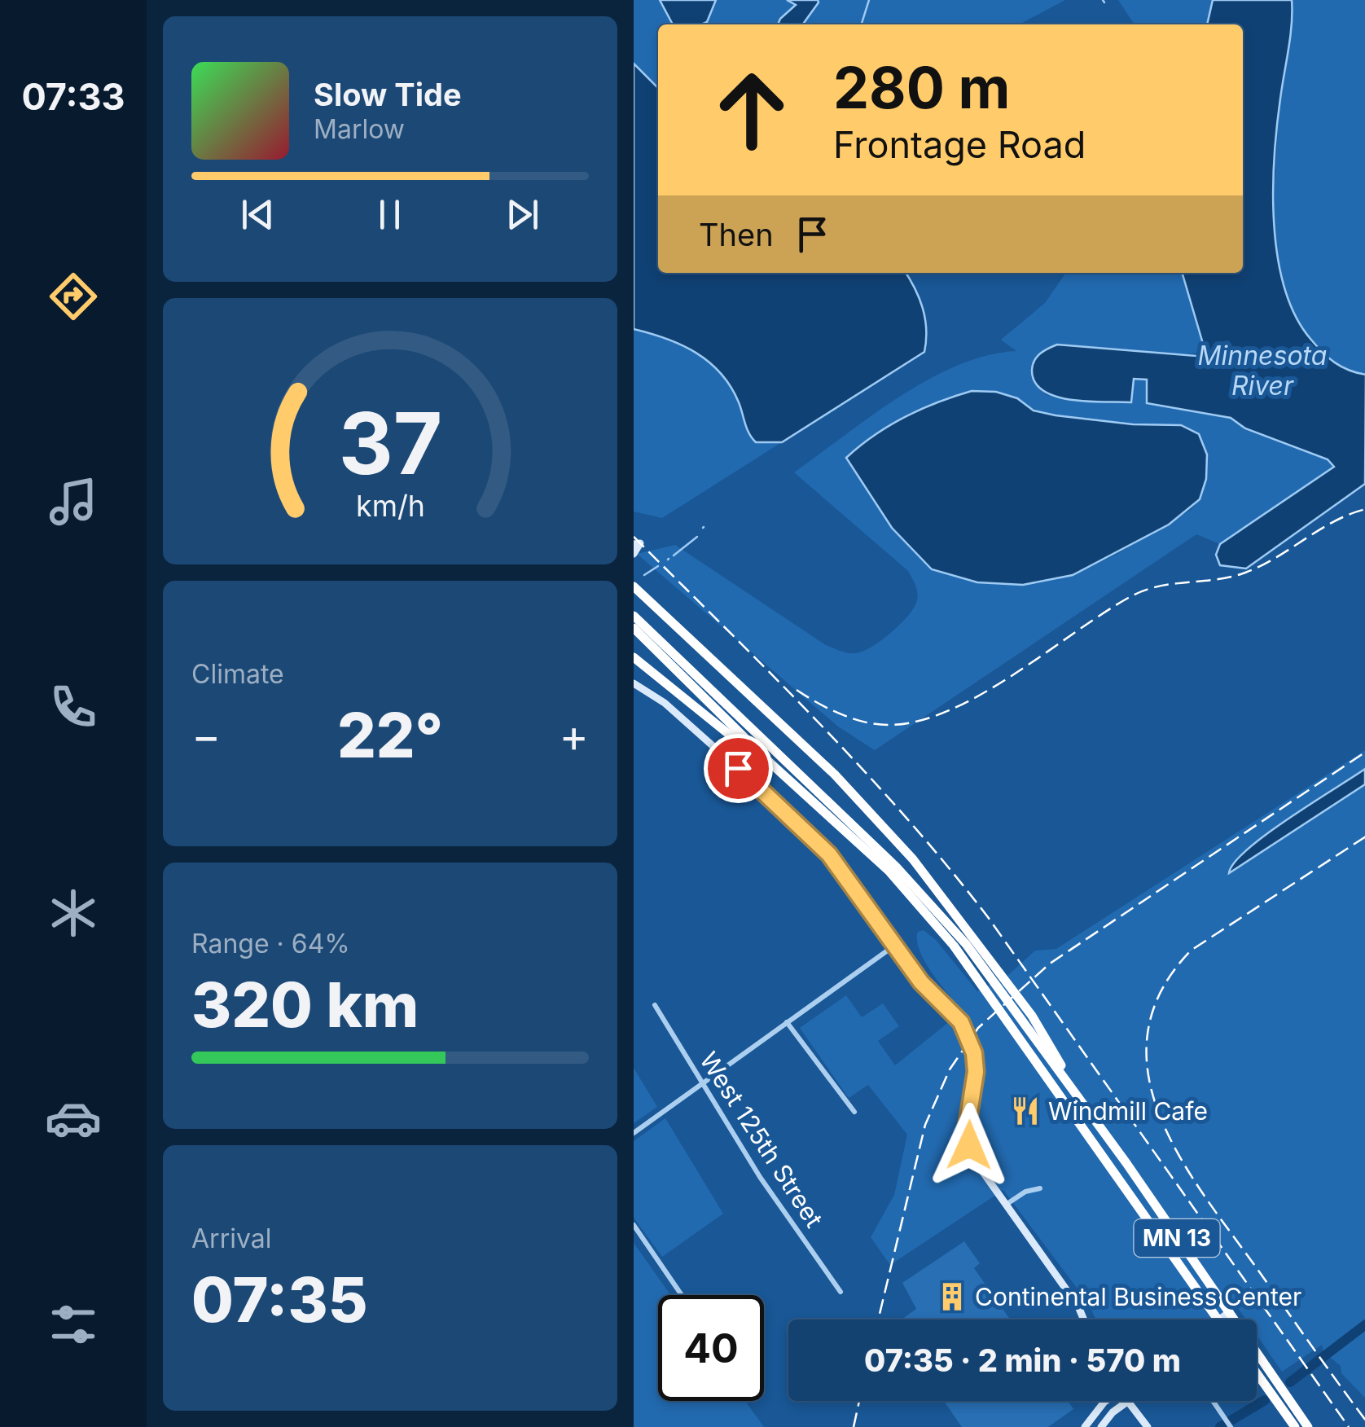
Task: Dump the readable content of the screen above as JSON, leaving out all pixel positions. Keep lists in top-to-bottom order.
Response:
{
  "streets": {
    "highway": ["MN 13"],
    "street": ["West 125th Street"]
  },
  "water": ["Minnesota River"],
  "places": {
    "restaurant": ["Windmill Cafe"],
    "building": ["Continental Business Center"]
  },
  "page": {
    "tabs": "07:33",
    "turn": ["280 m", "Frontage Road"],
    "song": ["Slow Tide", "Marlow"],
    "then": "Then",
    "tile": [
      "Climate",
      ["Range · 64%", "320 km"],
      ["Arrival", "07:35"]
    ],
    "heat": ["−", "22°", "+"],
    "limit": "40",
    "trip": "07:35 · 2 min · 570 m",
    "gauge": ["37", "km/h"]
  }
}
